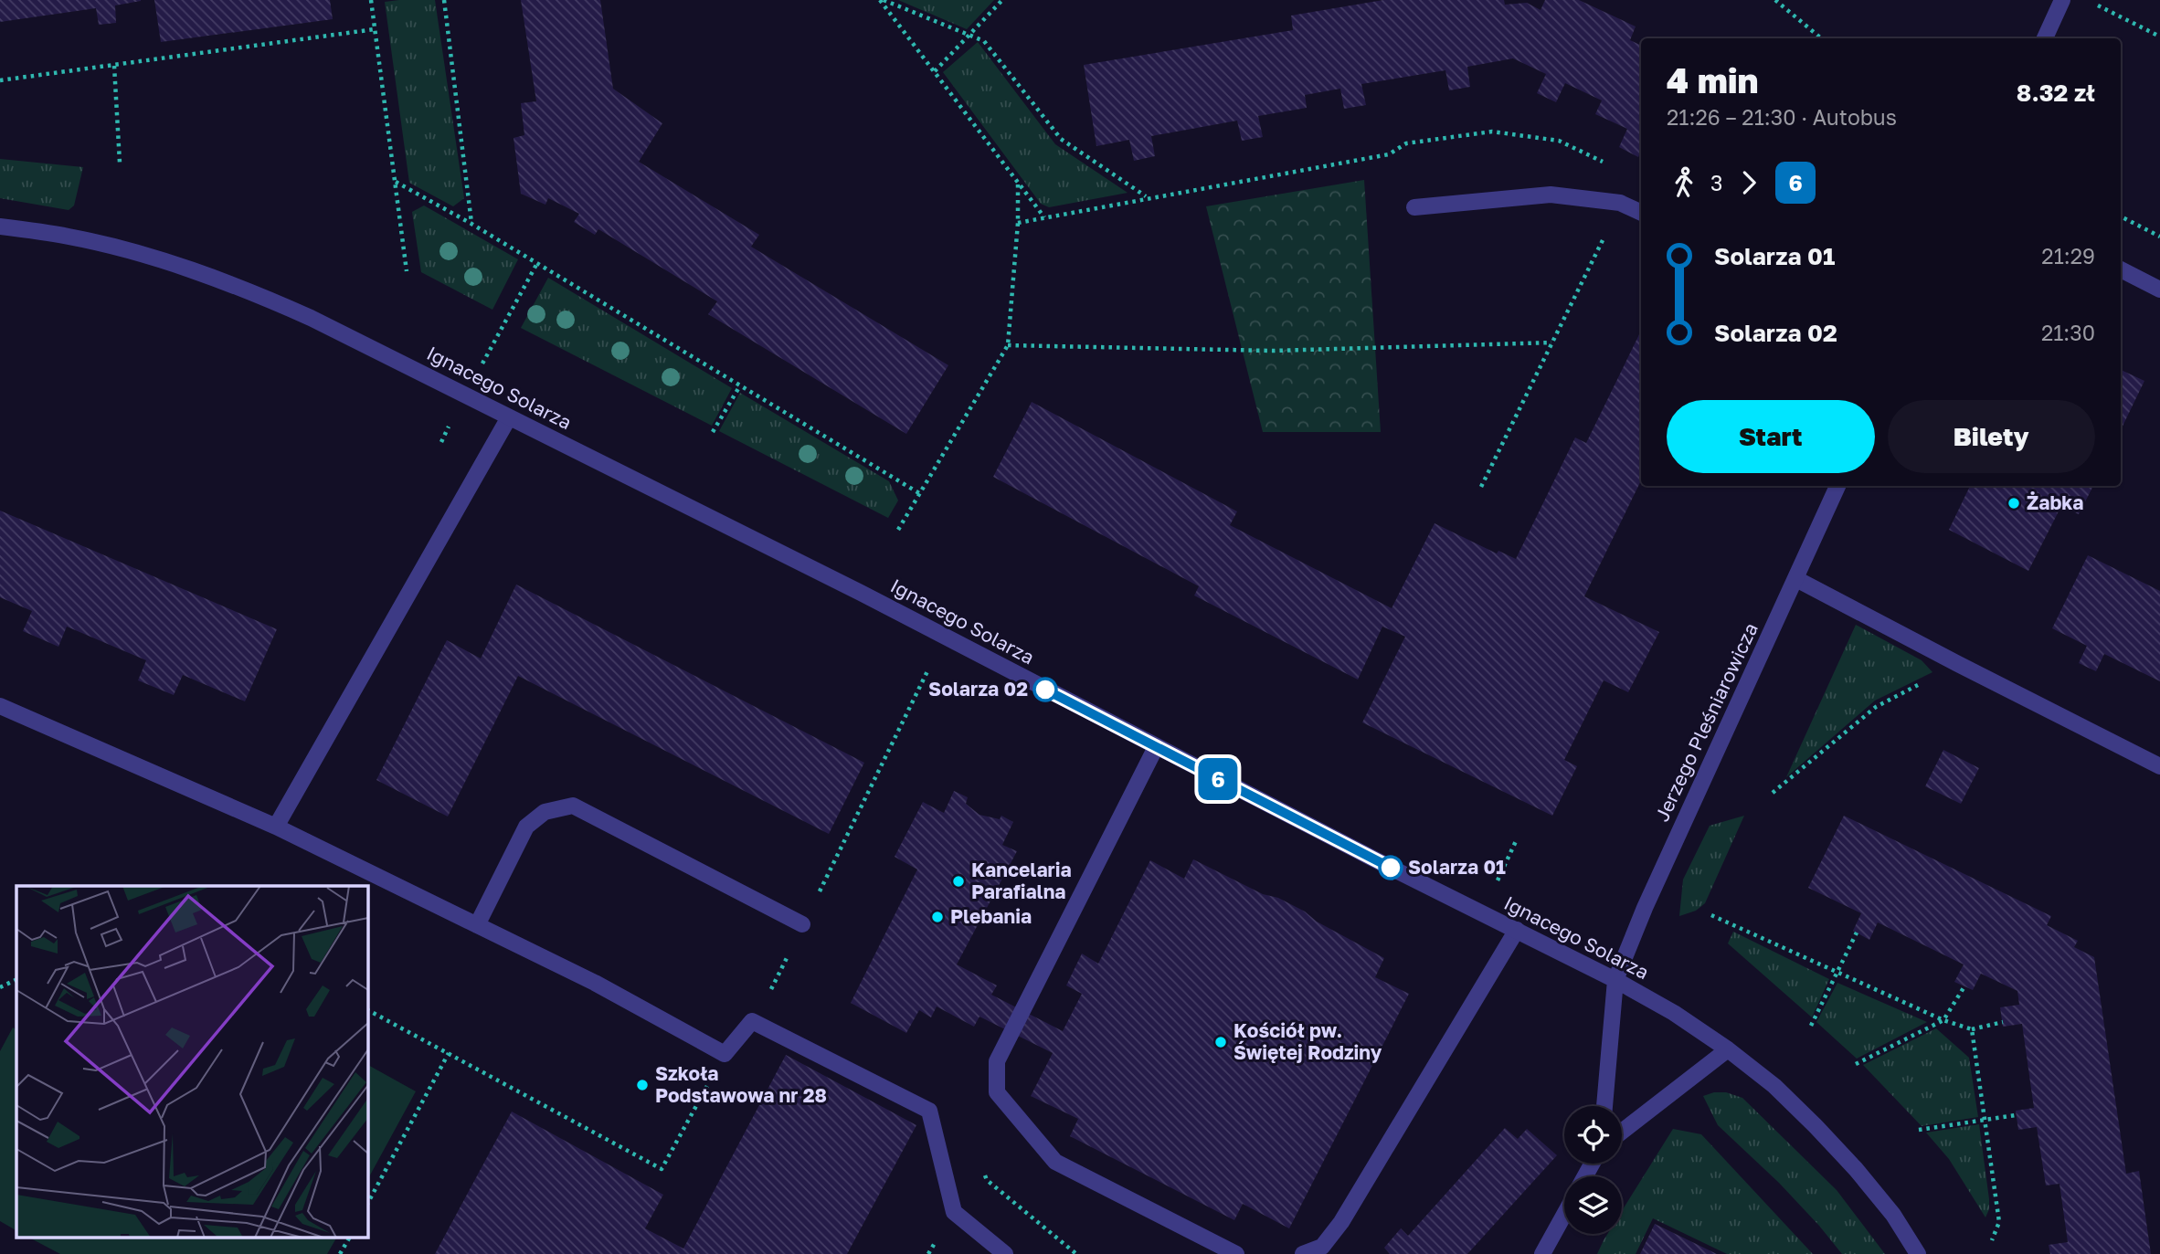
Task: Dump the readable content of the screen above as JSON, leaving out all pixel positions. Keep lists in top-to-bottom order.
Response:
{
  "streets": {
    "street": ["Ignacego Solarza", "Jerzego Pleśniarowicza"]
  },
  "crossings": [
    ["Ignacego Solarza", "Jerzego Pleśniarowicza"]
  ],
  "places": [
    "Żabka",
    "Solarza 02",
    "Solarza 01",
    "Kancelaria Parafialna",
    "Plebania",
    "Kościół pw. Świętej Rodziny",
    "Szkoła Podstawowa nr 28"
  ],
  "lines": ["bus line 6"],
  "page": {
    "on_map": "6",
    "heading": ["4 min", "21:26 – 21:30 · Autobus", "8.32 zł"],
    "legs": ["3", "6"],
    "list": [
      {
        "name": "Solarza 01",
        "value": "21:29"
      },
      {
        "name": "Solarza 02",
        "value": "21:30"
      }
    ],
    "buttons": ["Start", "Bilety"]
  }
}
